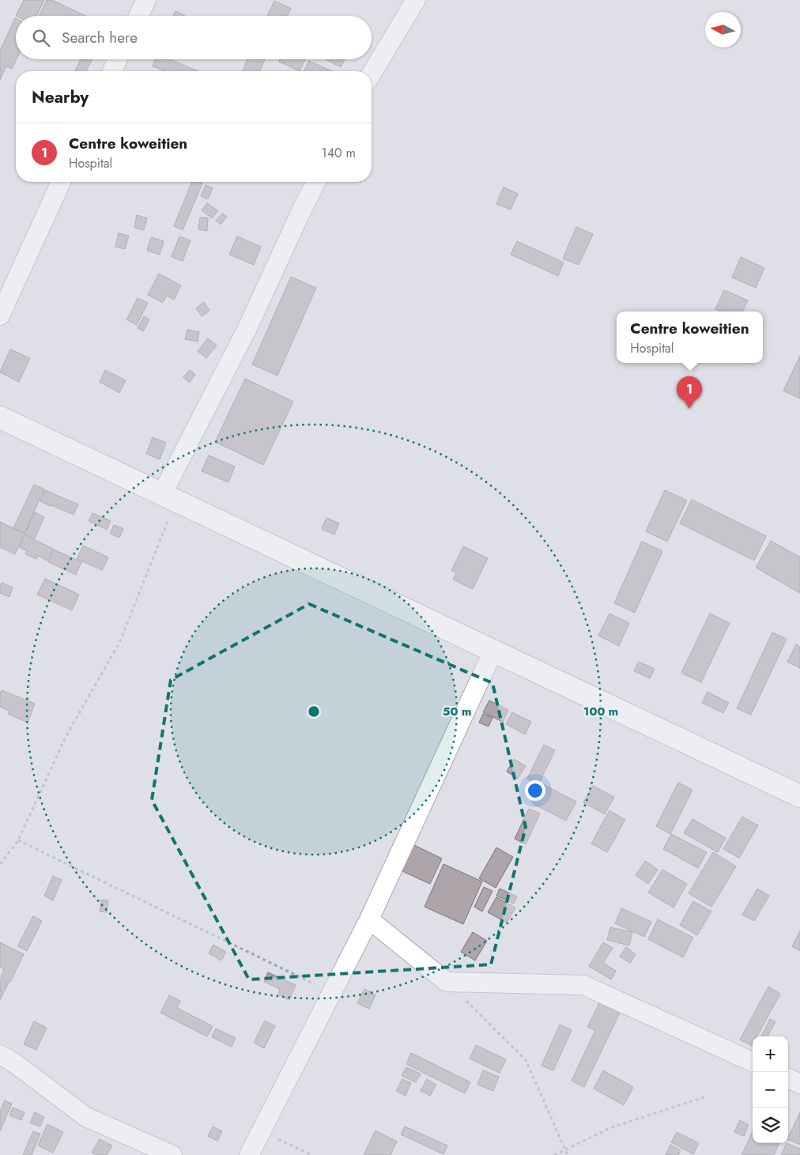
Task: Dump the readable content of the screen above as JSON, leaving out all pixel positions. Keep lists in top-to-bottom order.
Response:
{
  "north": "left",
  "page": {
    "search": "Search here",
    "heading": "Nearby",
    "list": [
      {
        "mark": "1",
        "name": "Centre koweitien",
        "note": "Hospital",
        "value": "140 m"
      }
    ],
    "popup": ["Centre koweitien", "Hospital"],
    "pins": "1",
    "map_buttons": ["+", "−"]
  },
  "rings": ["50 m", "100 m"]
}
